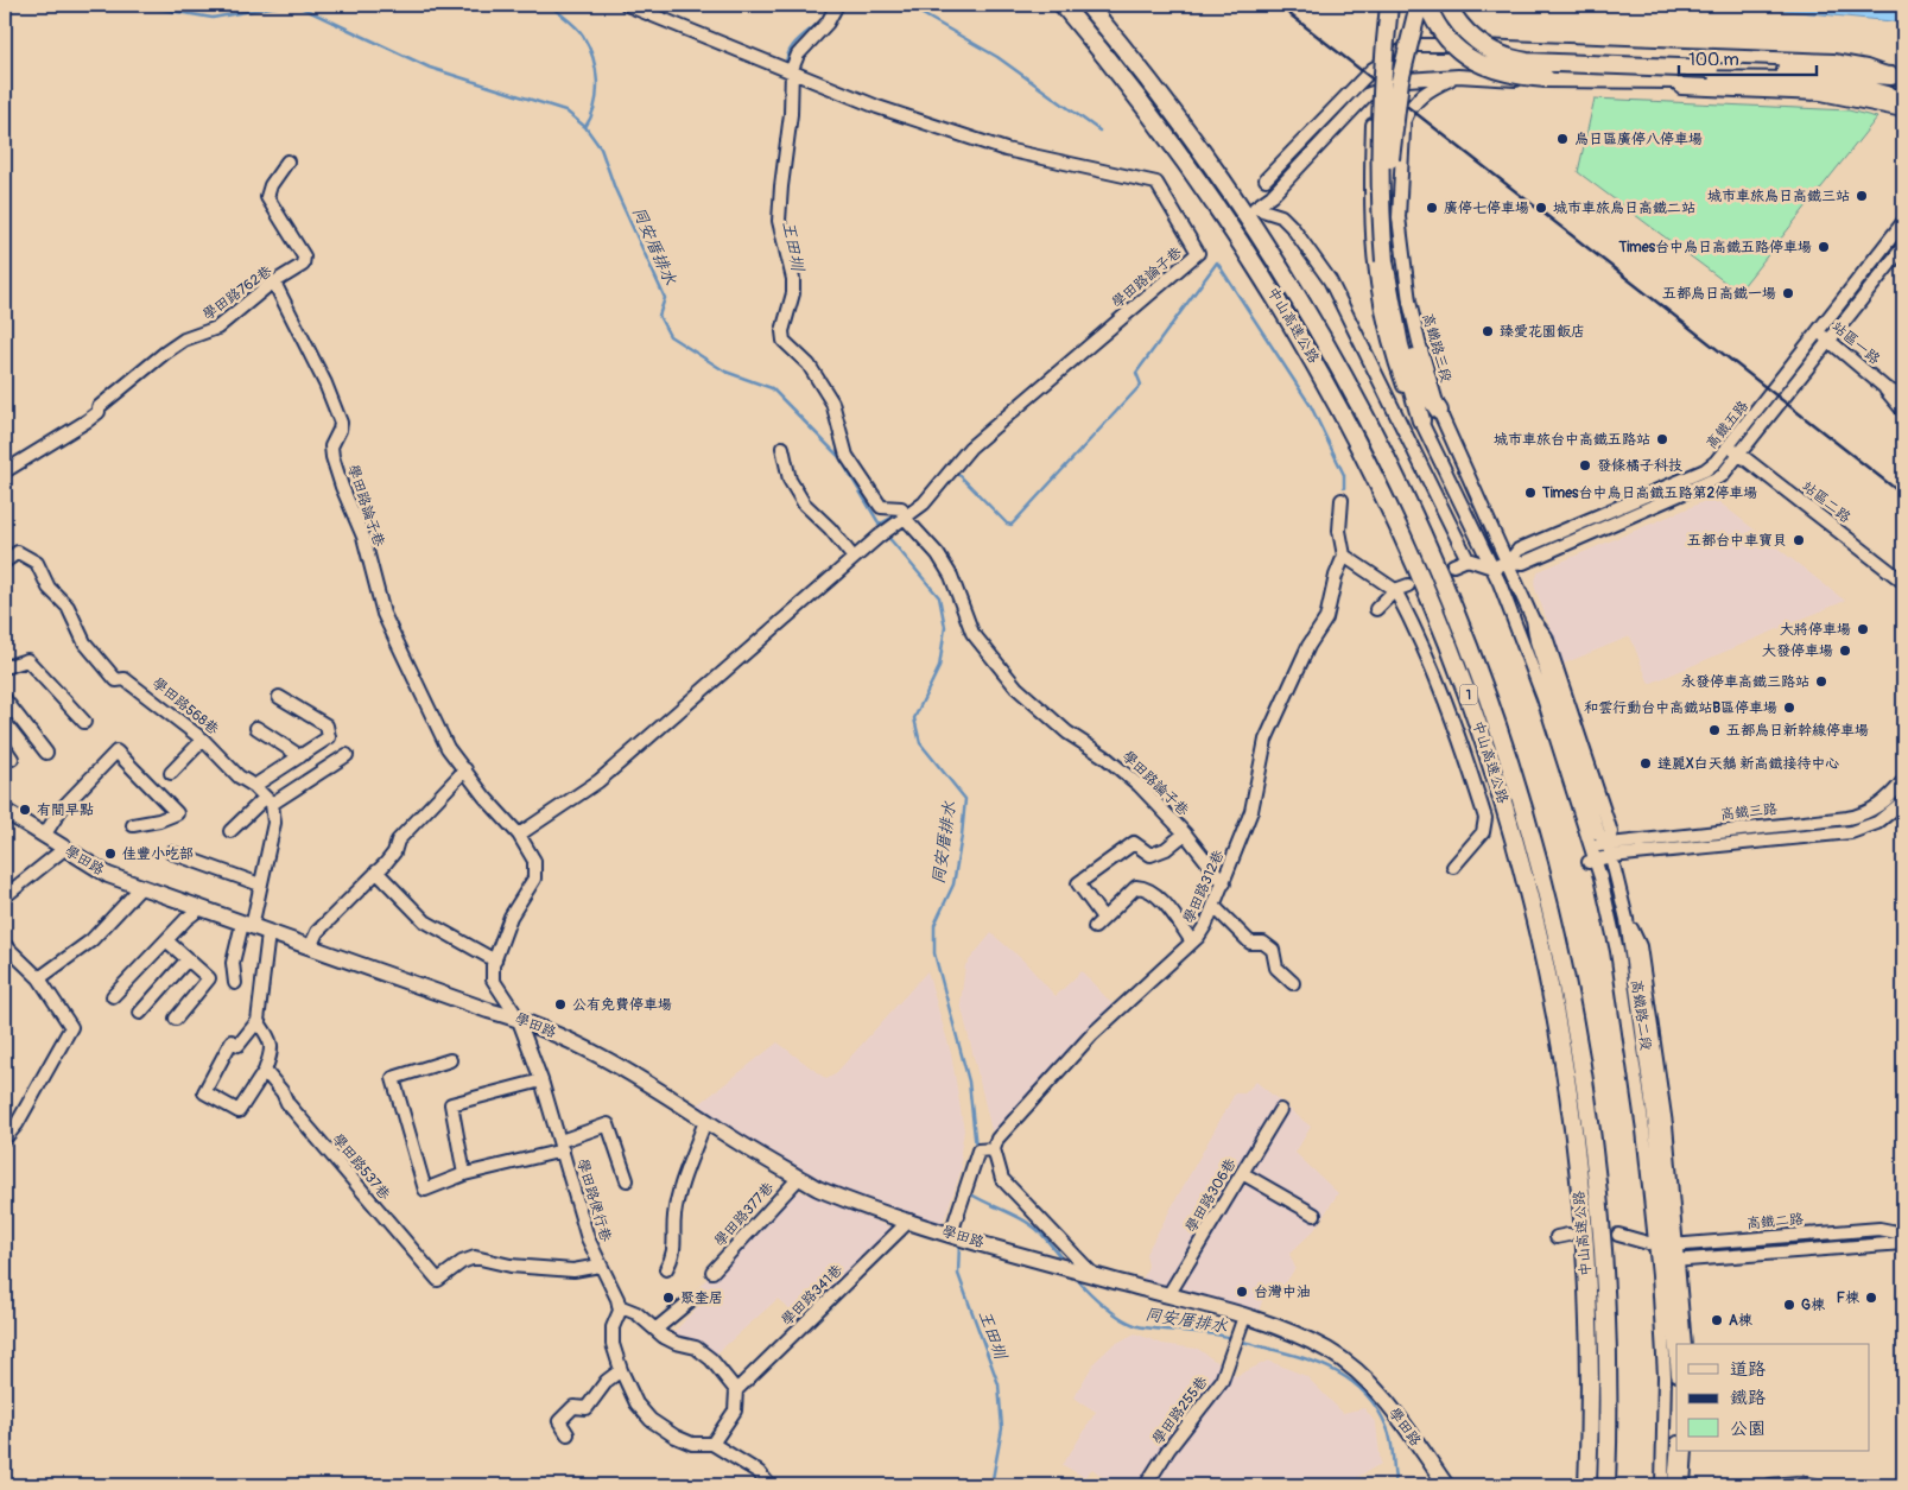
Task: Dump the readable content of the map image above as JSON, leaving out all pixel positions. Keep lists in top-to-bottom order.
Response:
{
  "streets": {
    "highway": ["中山高速公路", "1"],
    "main road": ["學田路"],
    "street": [
      "學田路論子巷",
      "學田路762巷",
      "站區一路",
      "高鐵路三段",
      "高鐵五路",
      "站區二路",
      "學田路568巷",
      "高鐵三路",
      "學田路312巷",
      "高鐵路二段",
      "學田路537巷",
      "學田路306巷",
      "學田路便行巷",
      "學田路377巷",
      "高鐵二路",
      "學田路341巷",
      "學田路255巷"
    ]
  },
  "crossings": [
    ["學田路論子巷", "學田路762巷"],
    ["學田路論子巷", "學田路"],
    ["學田路論子巷", "學田路312巷"],
    ["學田路論子巷", "學田路便行巷"],
    ["站區一路", "高鐵五路"],
    ["高鐵路三段", "高鐵五路"],
    ["高鐵路三段", "高鐵路二段"],
    ["高鐵五路", "站區二路"],
    ["高鐵五路", "高鐵路二段"],
    ["高鐵三路", "高鐵路二段"],
    ["學田路", "學田路306巷"],
    ["學田路", "學田路便行巷"],
    ["學田路", "學田路377巷"],
    ["學田路", "學田路341巷"],
    ["學田路", "學田路255巷"],
    ["高鐵路二段", "高鐵二路"],
    ["學田路537巷", "學田路便行巷"]
  ],
  "water": ["同安厝排水", "王田圳"],
  "places": [
    "烏日區廣停八停車場",
    "城市車旅烏日高鐵三站",
    "廣停七停車場",
    "城市車旅烏日高鐵二站",
    "Times台中烏日高鐵五路停車場",
    "五都烏日高鐵一場",
    "臻愛花園飯店",
    "城市車旅台中高鐵五路站",
    "發條橘子科技",
    "Times台中烏日高鐵五路第2停車場",
    "五都台中車寶貝",
    "大將停車場",
    "大發停車場",
    "永發停車高鐵三路站",
    "和雲行動台中高鐵站B區停車場",
    "五都烏日新幹線停車場",
    "達麗X白天鵝 新高鐵接待中心",
    "有間早點",
    "佳豐小吃部",
    "公有免費停車場",
    "台灣中油",
    "聚奎居",
    "F棟",
    "G棟",
    "A棟"
  ],
  "legend": ["道路", "鐵路", "公園"],
  "scale_bar": "100 m"
}
